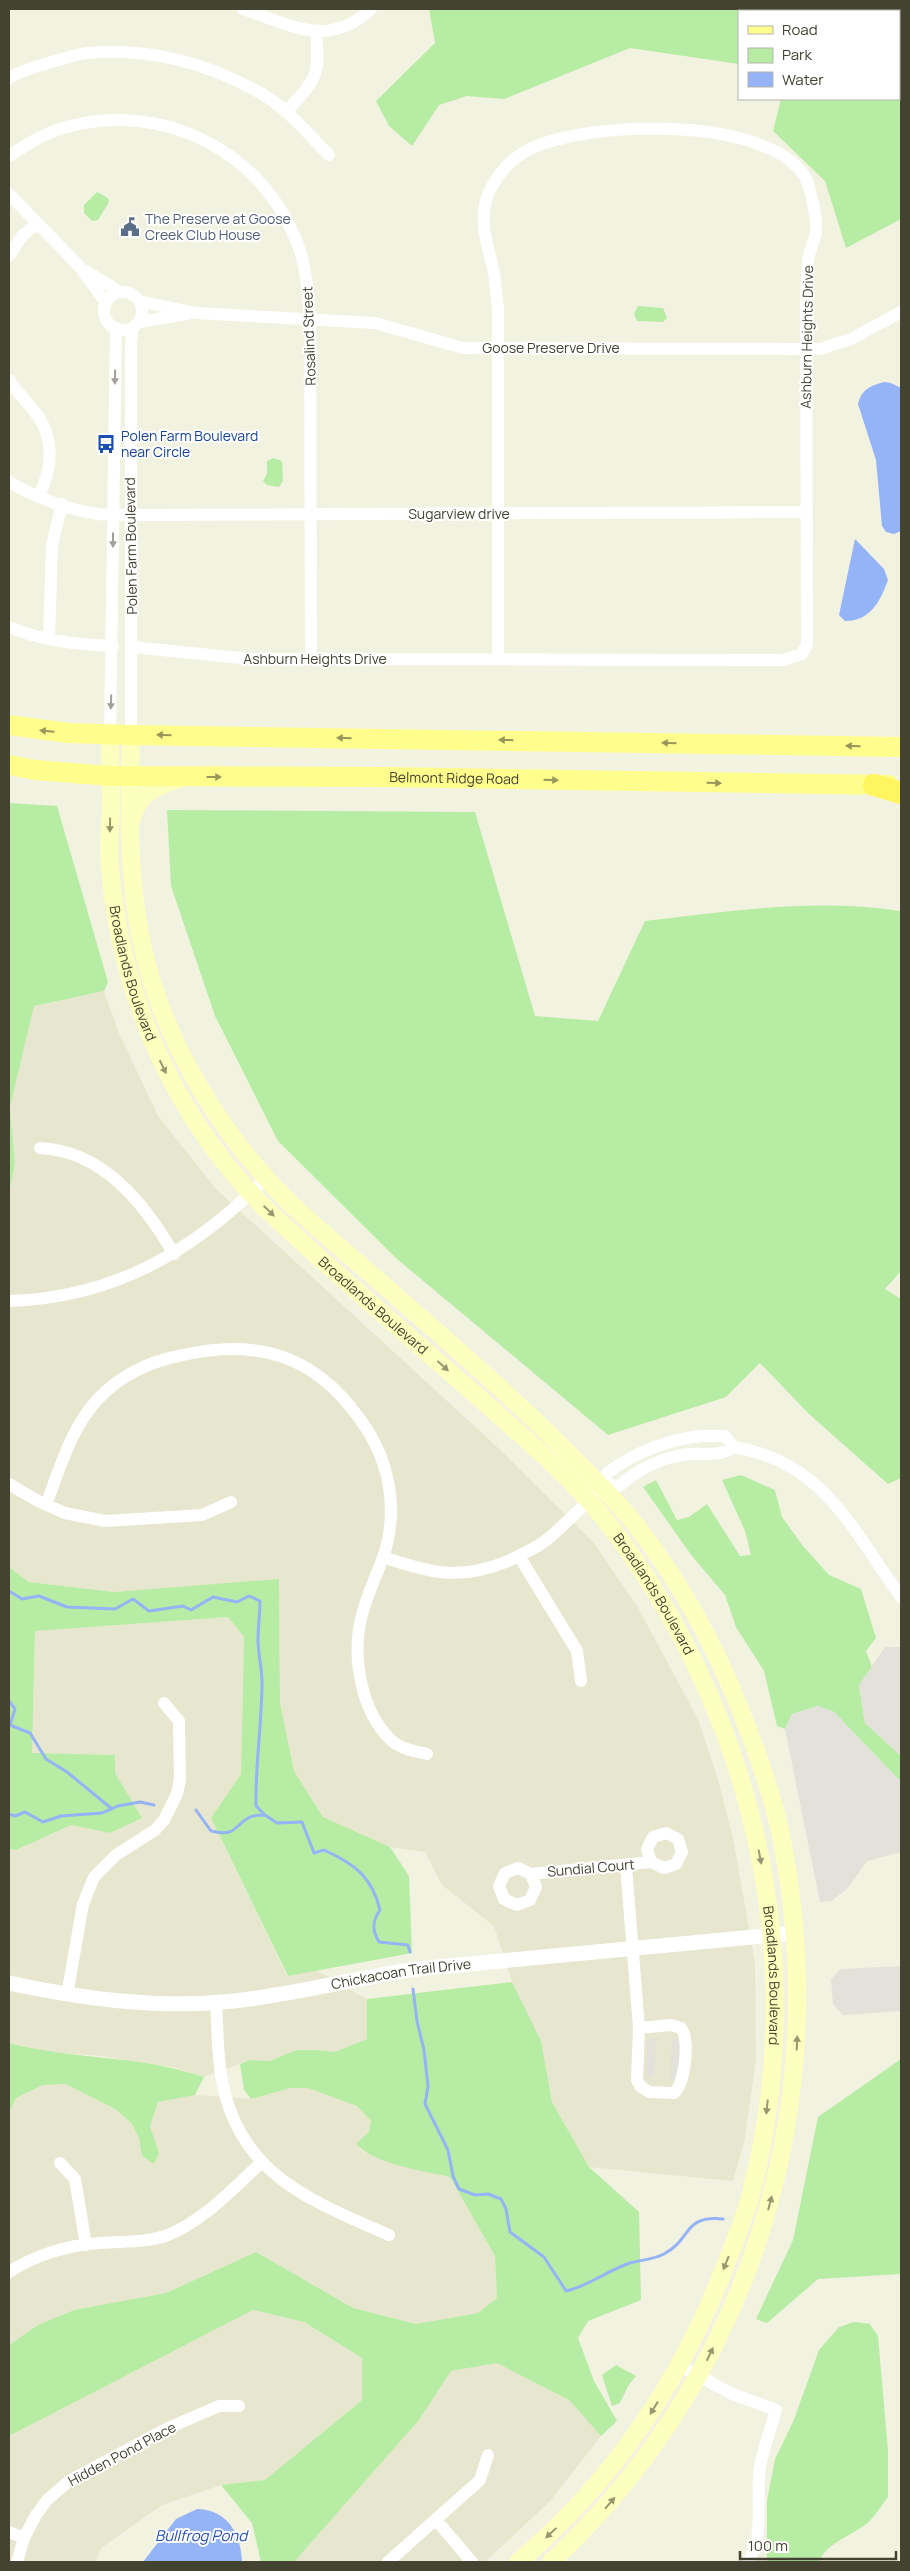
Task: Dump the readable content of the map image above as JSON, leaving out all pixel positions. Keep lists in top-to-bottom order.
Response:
{
  "streets": {
    "main road": ["Belmont Ridge Road", "Broadlands Boulevard"],
    "street": [
      "Rosalind Street",
      "Ashburn Heights Drive",
      "Goose Preserve Drive",
      "Sugarview drive",
      "Polen Farm Boulevard",
      "Sundial Court",
      "Chickacoan Trail Drive",
      "Hidden Pond Place"
    ]
  },
  "crossings": [
    ["Rosalind Street", "Ashburn Heights Drive"],
    ["Rosalind Street", "Goose Preserve Drive"],
    ["Rosalind Street", "Sugarview drive"],
    ["Ashburn Heights Drive", "Goose Preserve Drive"],
    ["Ashburn Heights Drive", "Sugarview drive"],
    ["Ashburn Heights Drive", "Polen Farm Boulevard"],
    ["Sugarview drive", "Polen Farm Boulevard"],
    ["Polen Farm Boulevard", "Broadlands Boulevard"],
    ["Belmont Ridge Road", "Broadlands Boulevard"],
    ["Broadlands Boulevard", "Chickacoan Trail Drive"]
  ],
  "water": ["Bullfrog Pond"],
  "places": {
    "public building": ["The Preserve at Goose Creek Club House"],
    "bus stop": ["Polen Farm Boulevard near Circle"]
  },
  "legend": ["Road", "Park", "Water"],
  "scale_bar": "100 m"
}
